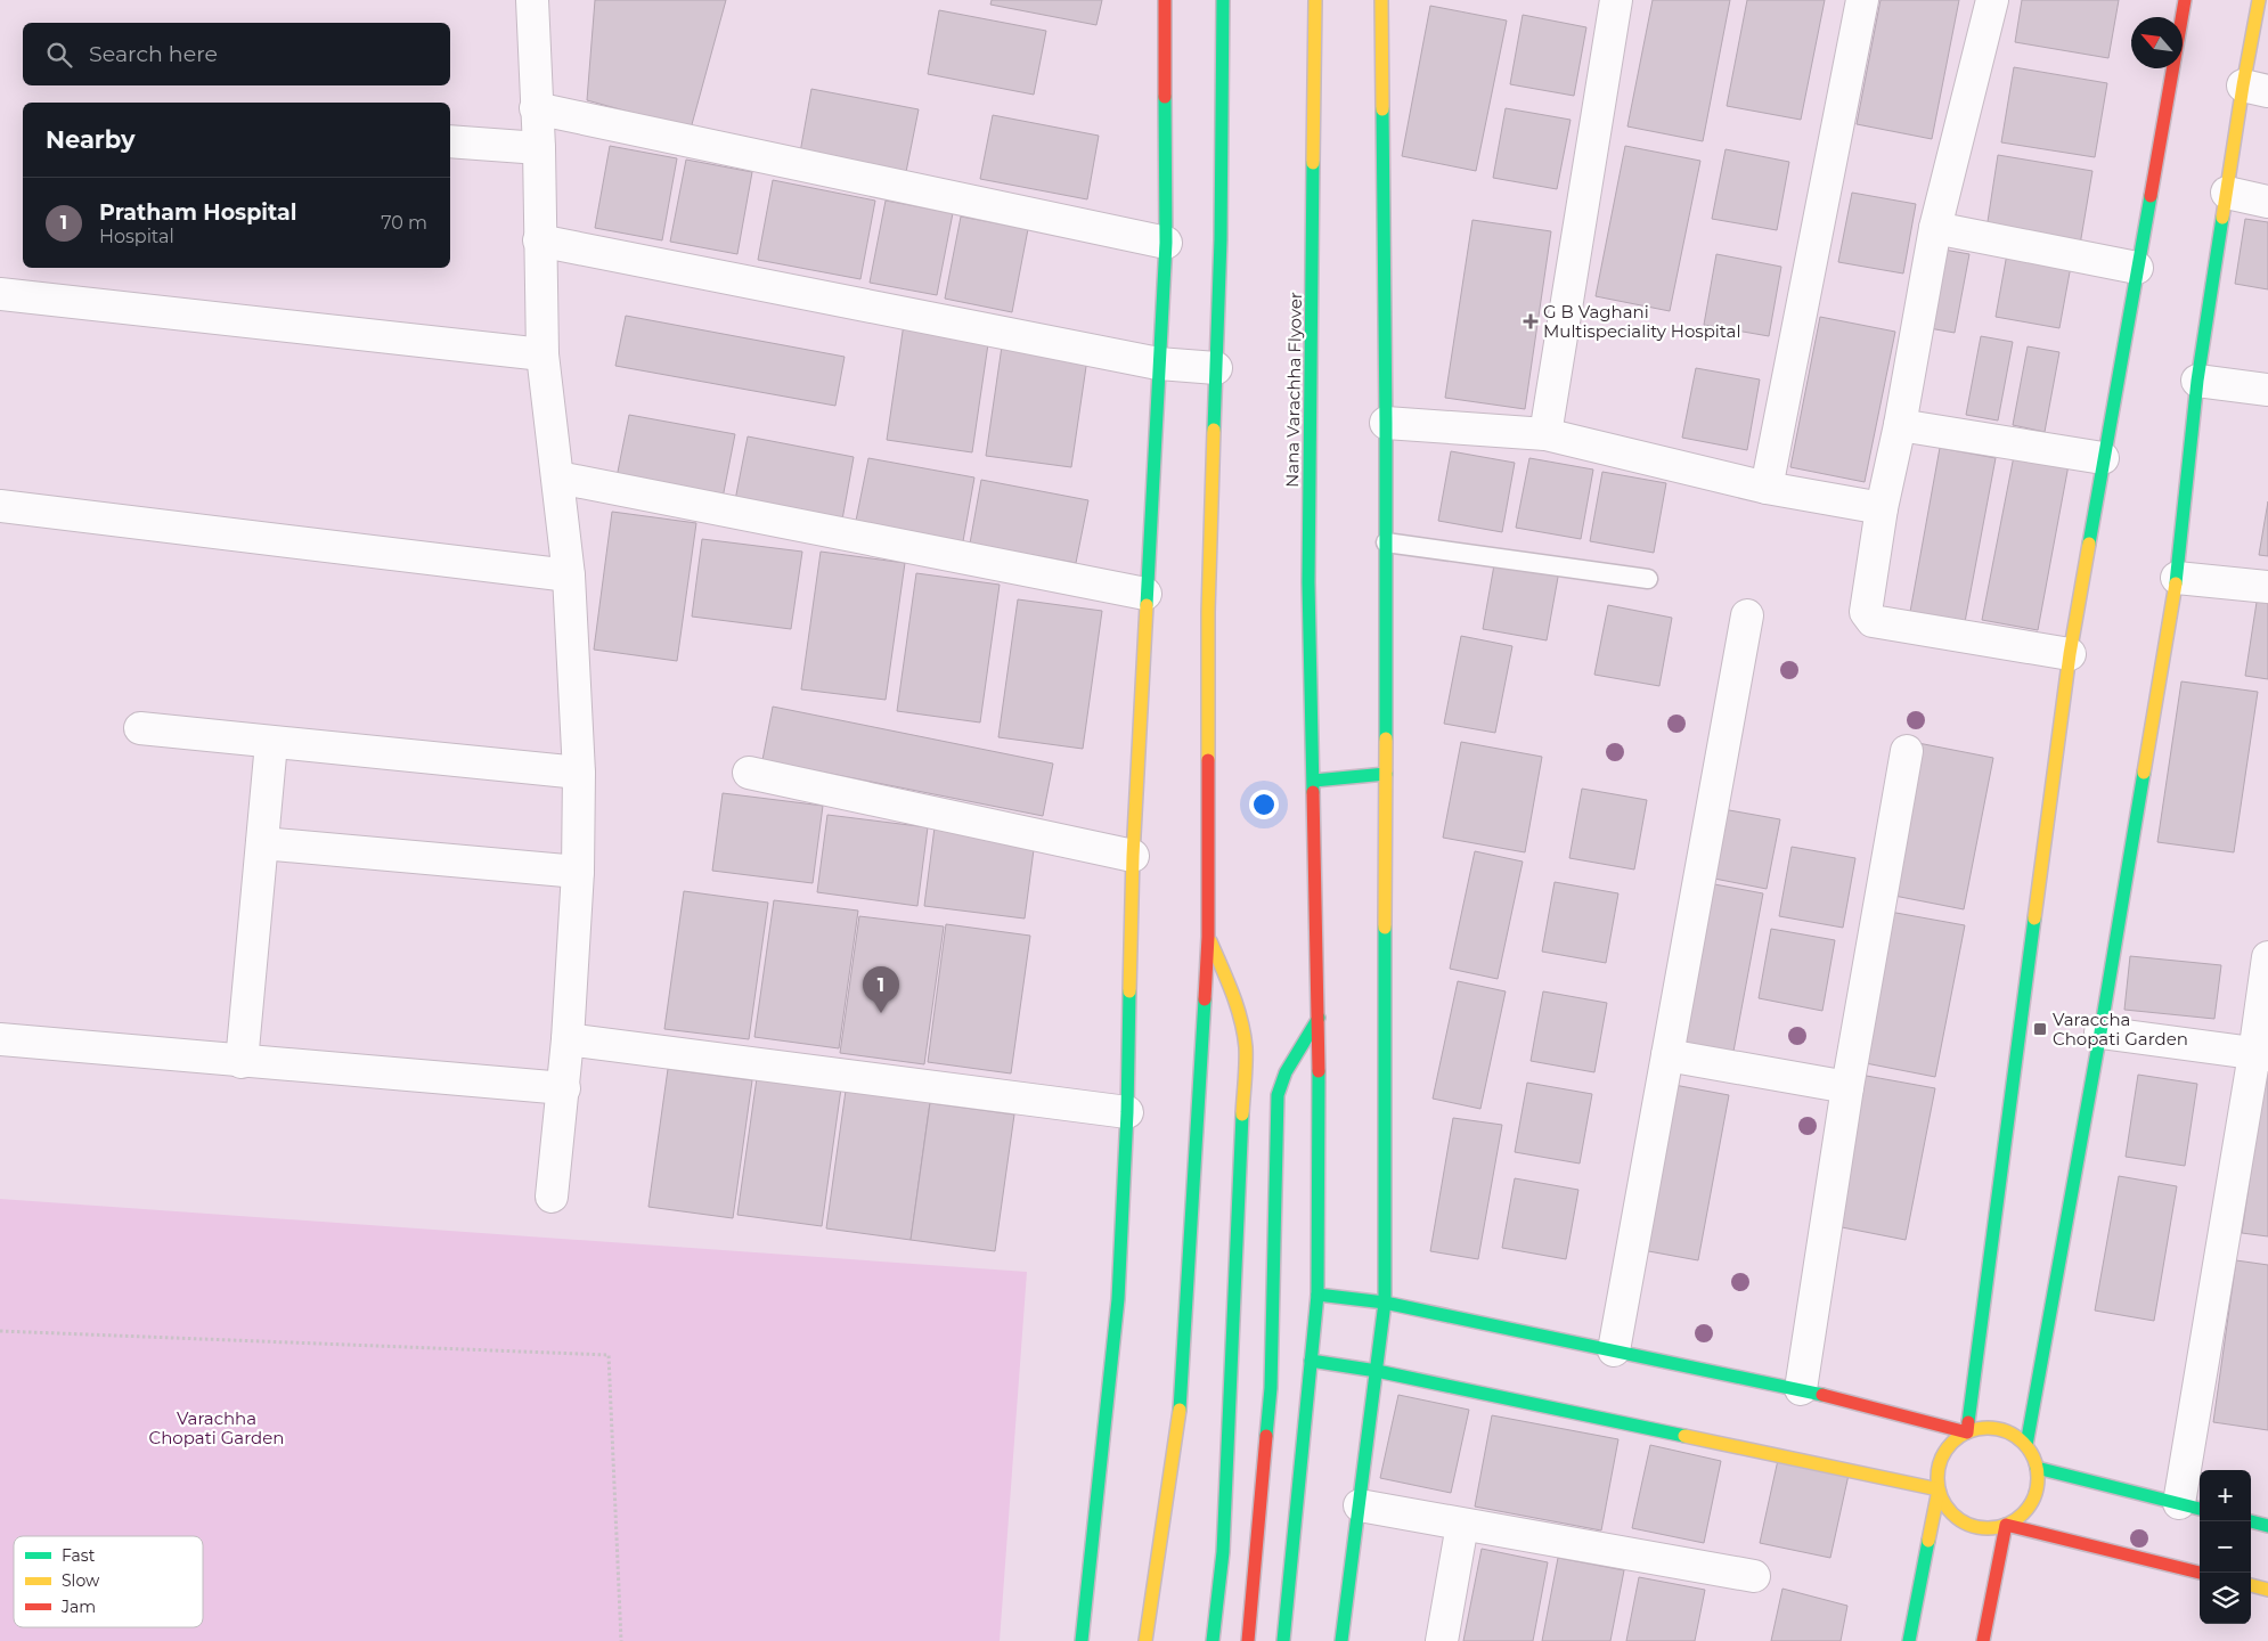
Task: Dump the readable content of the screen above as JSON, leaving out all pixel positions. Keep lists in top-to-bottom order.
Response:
{
  "streets": {
    "main road": ["Nana Varachha Flyover"]
  },
  "parks": ["Varachha Chopati Garden"],
  "places": {
    "health": ["G B Vaghani Multispeciality Hospital"],
    "transit": ["Varaccha Chopati Garden"]
  },
  "legend": ["Fast", "Slow", "Jam"],
  "north": "top left",
  "page": {
    "search": "Search here",
    "heading": "Nearby",
    "list": [
      {
        "mark": "1",
        "name": "Pratham Hospital",
        "note": "Hospital",
        "value": "70 m"
      }
    ],
    "pins": "1",
    "map_buttons": ["+", "−"]
  }
}
